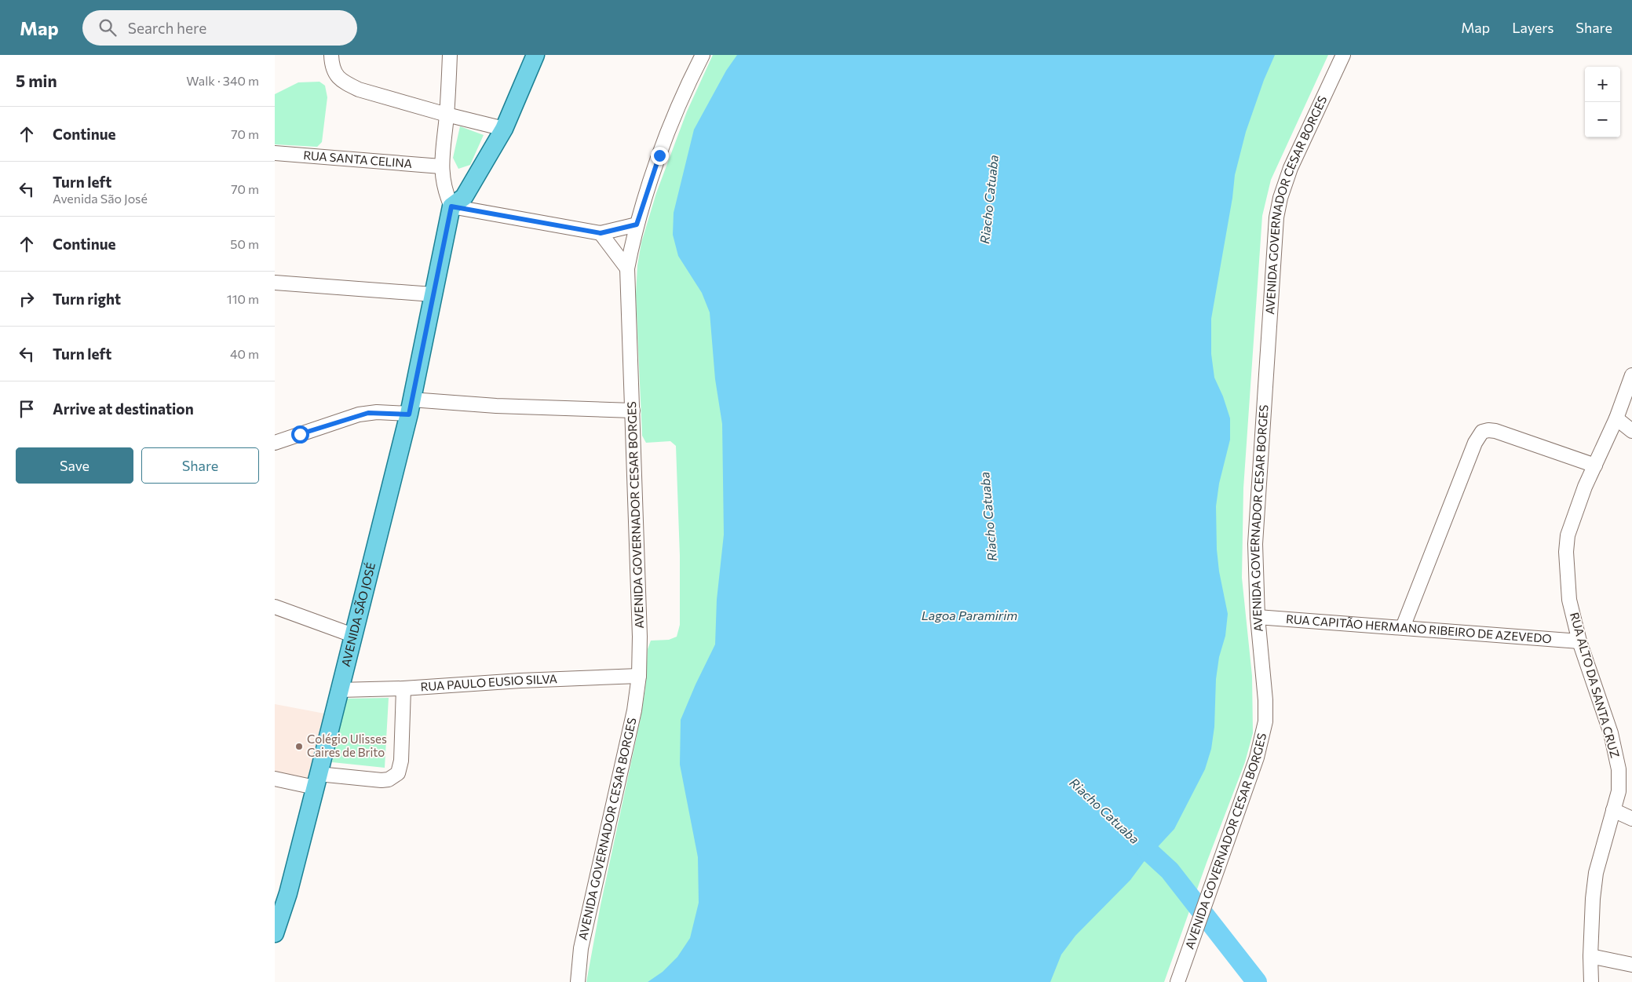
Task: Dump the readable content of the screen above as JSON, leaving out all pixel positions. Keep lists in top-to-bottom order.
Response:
{
  "streets": {
    "main road": ["AVENIDA SÃO JOSÉ"],
    "street": [
      "RUA SANTA CELINA",
      "AVENIDA GOVERNADOR CESAR BORGES",
      "RUA CAPITÃO HERMANO RIBEIRO DE AZEVEDO",
      "RUA PAULO EUSIO SILVA",
      "RUA ALTO DA SANTA CRUZ"
    ]
  },
  "crossings": [
    ["AVENIDA GOVERNADOR CESAR BORGES", "RUA CAPITÃO HERMANO RIBEIRO DE AZEVEDO"],
    ["AVENIDA GOVERNADOR CESAR BORGES", "RUA PAULO EUSIO SILVA"],
    ["AVENIDA SÃO JOSÉ", "RUA PAULO EUSIO SILVA"],
    ["RUA CAPITÃO HERMANO RIBEIRO DE AZEVEDO", "RUA ALTO DA SANTA CRUZ"]
  ],
  "water": ["Riacho Catuaba", "Lagoa Paramirim"],
  "places": ["Colégio Ulisses Caires de Brito"],
  "page": {
    "header": "Map",
    "search": "Search here",
    "nav": ["Map", "Layers", "Share"],
    "heading": ["5 min", "Walk · 340 m"],
    "map_buttons": ["+", "−"],
    "list": [
      ["Continue", "70 m"],
      ["Turn left", "Avenida São José", "70 m"],
      ["Continue", "50 m"],
      ["Turn right", "110 m"],
      ["Turn left", "40 m"],
      "Arrive at destination"
    ],
    "buttons": ["Save", "Share"]
  }
}
